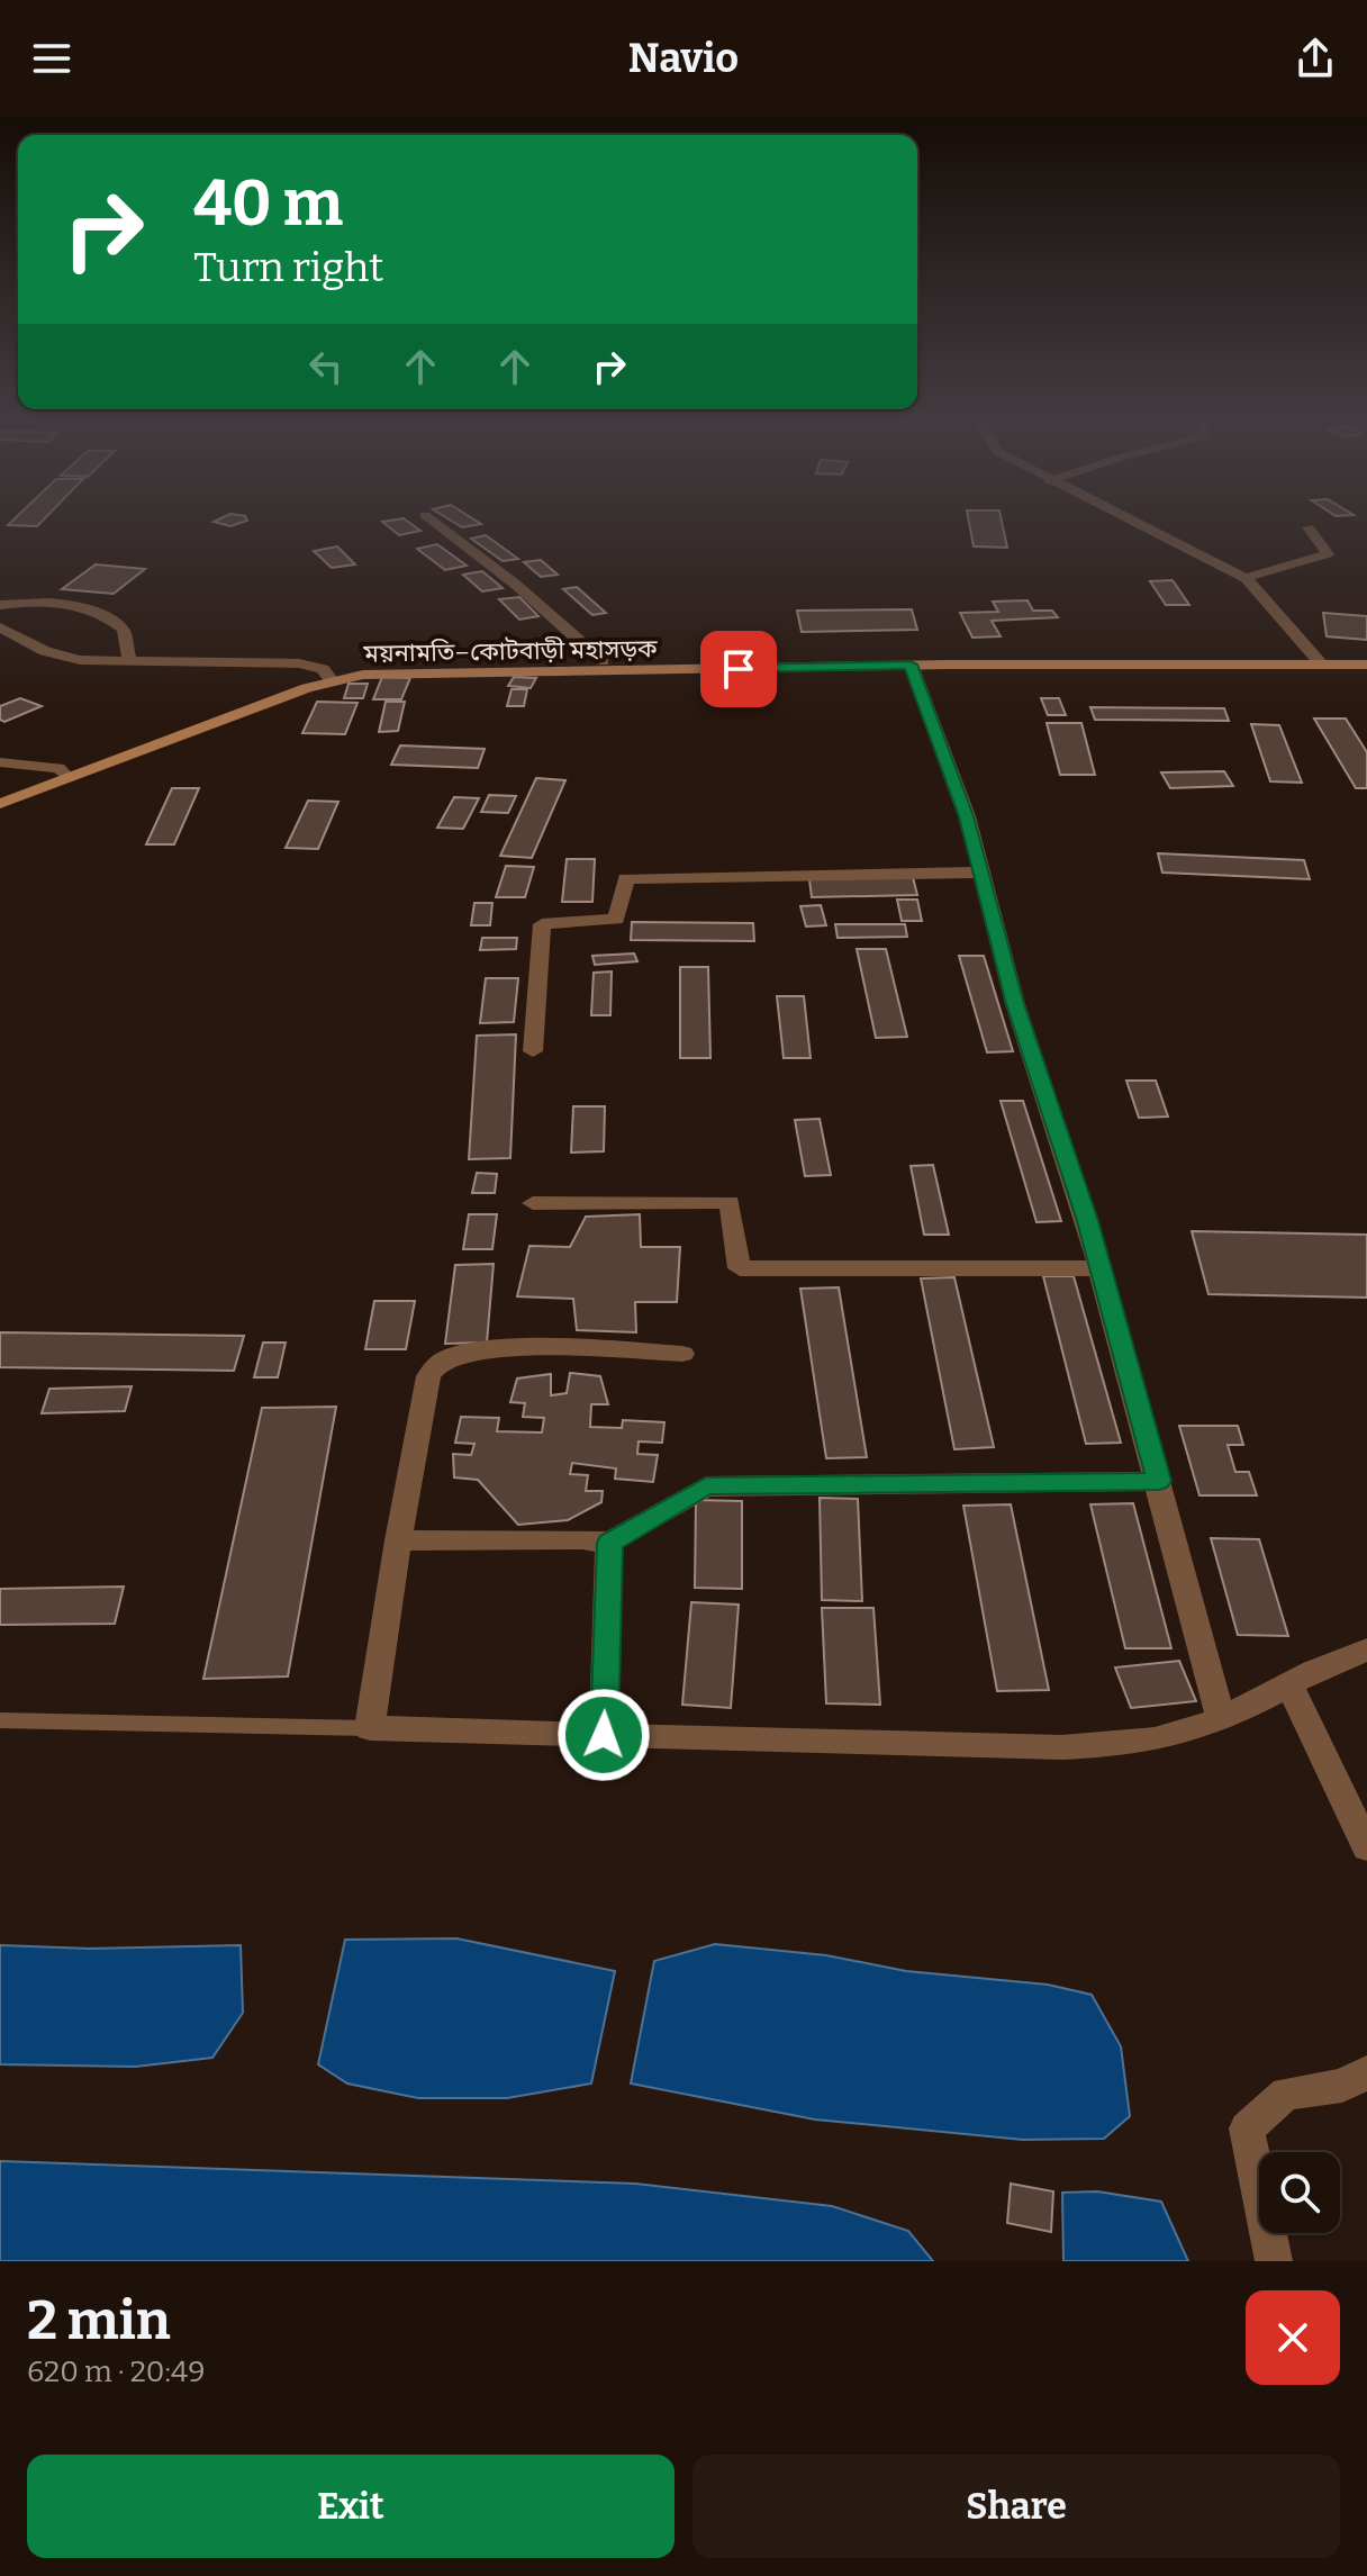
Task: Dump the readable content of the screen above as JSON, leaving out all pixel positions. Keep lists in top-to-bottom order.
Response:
{
  "streets": {
    "main road": ["ময়নামতি–কোটবাড়ী মহাসড়ক"]
  },
  "page": {
    "header": "Navio",
    "turn": ["40 m", "Turn right"],
    "heading": ["2 min", "620 m · 20:49"],
    "buttons": ["Exit", "Share"]
  }
}
